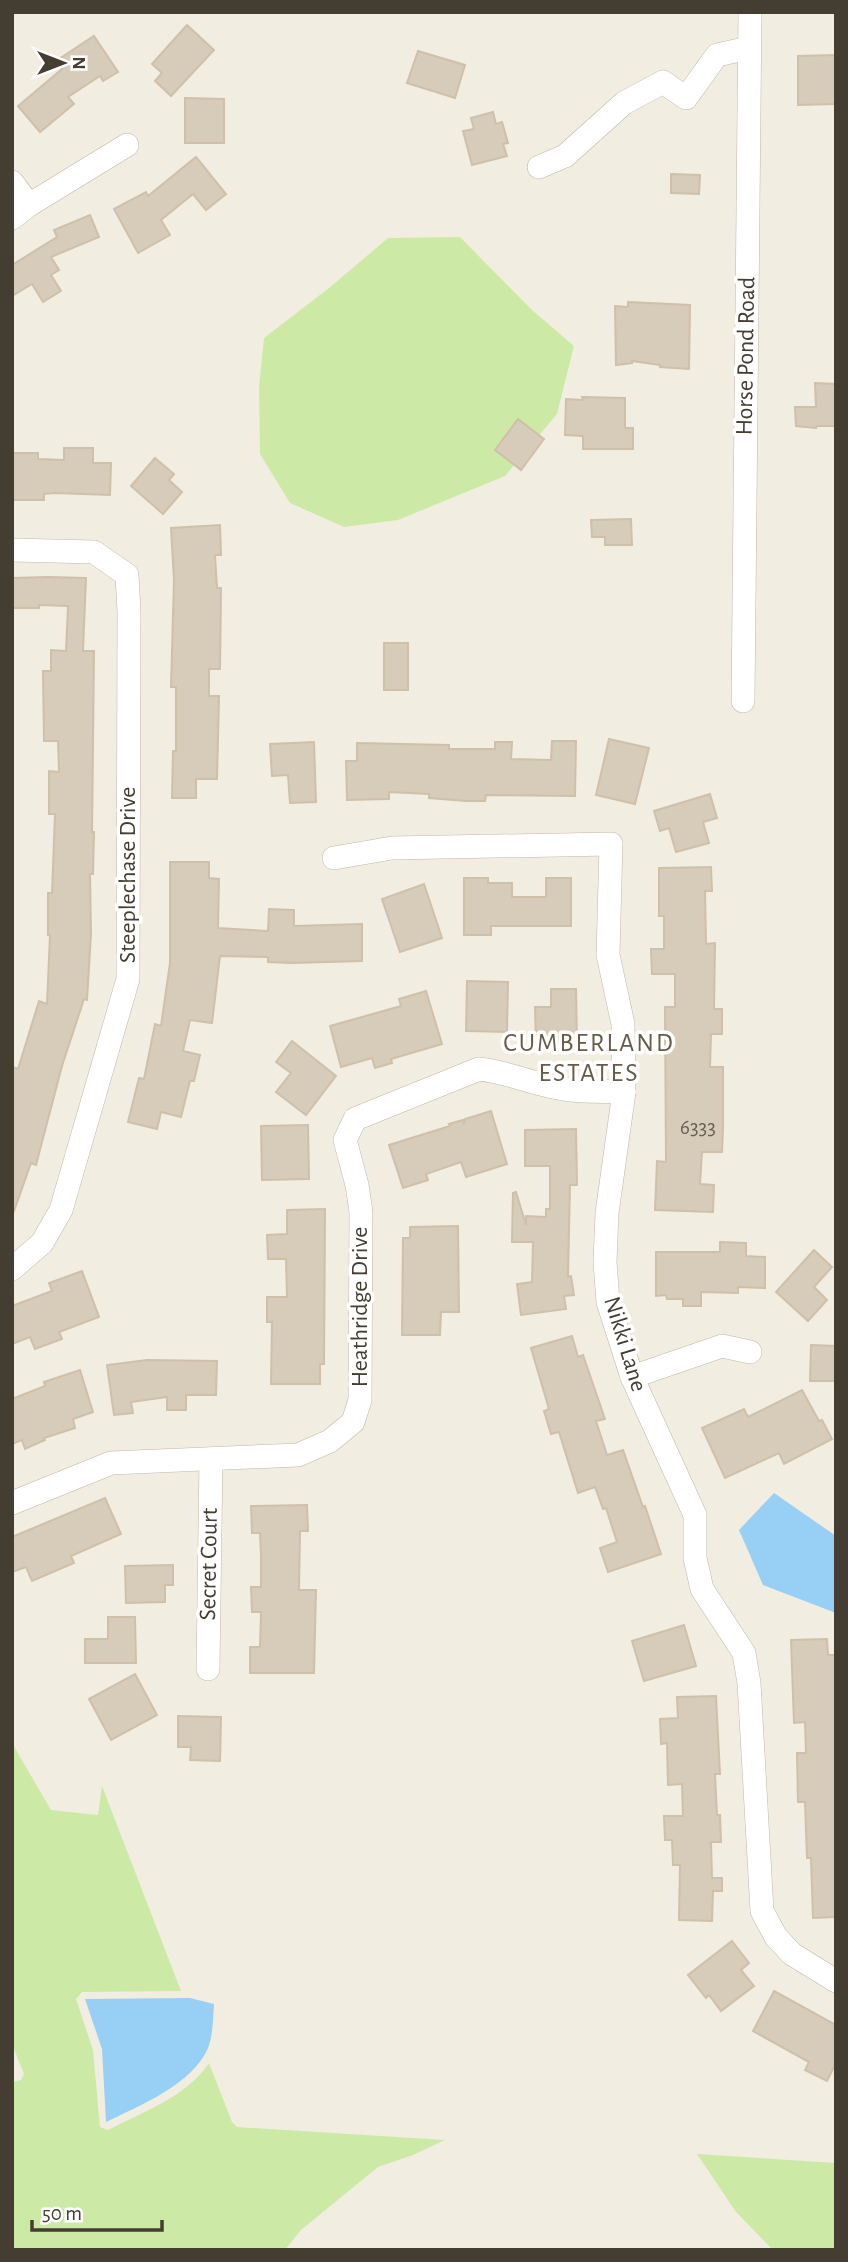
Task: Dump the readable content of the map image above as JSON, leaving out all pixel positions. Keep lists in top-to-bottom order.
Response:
{
  "streets": {
    "street": [
      "Horse Pond Road",
      "Steeplechase Drive",
      "Heathridge Drive",
      "Nikki Lane",
      "Secret Court"
    ]
  },
  "crossings": [
    ["Heathridge Drive", "Nikki Lane"],
    ["Heathridge Drive", "Secret Court"]
  ],
  "districts": ["CUMBERLAND ESTATES"],
  "house_numbers": ["6333"],
  "scale_bar": "50 m",
  "north": "right"
}
